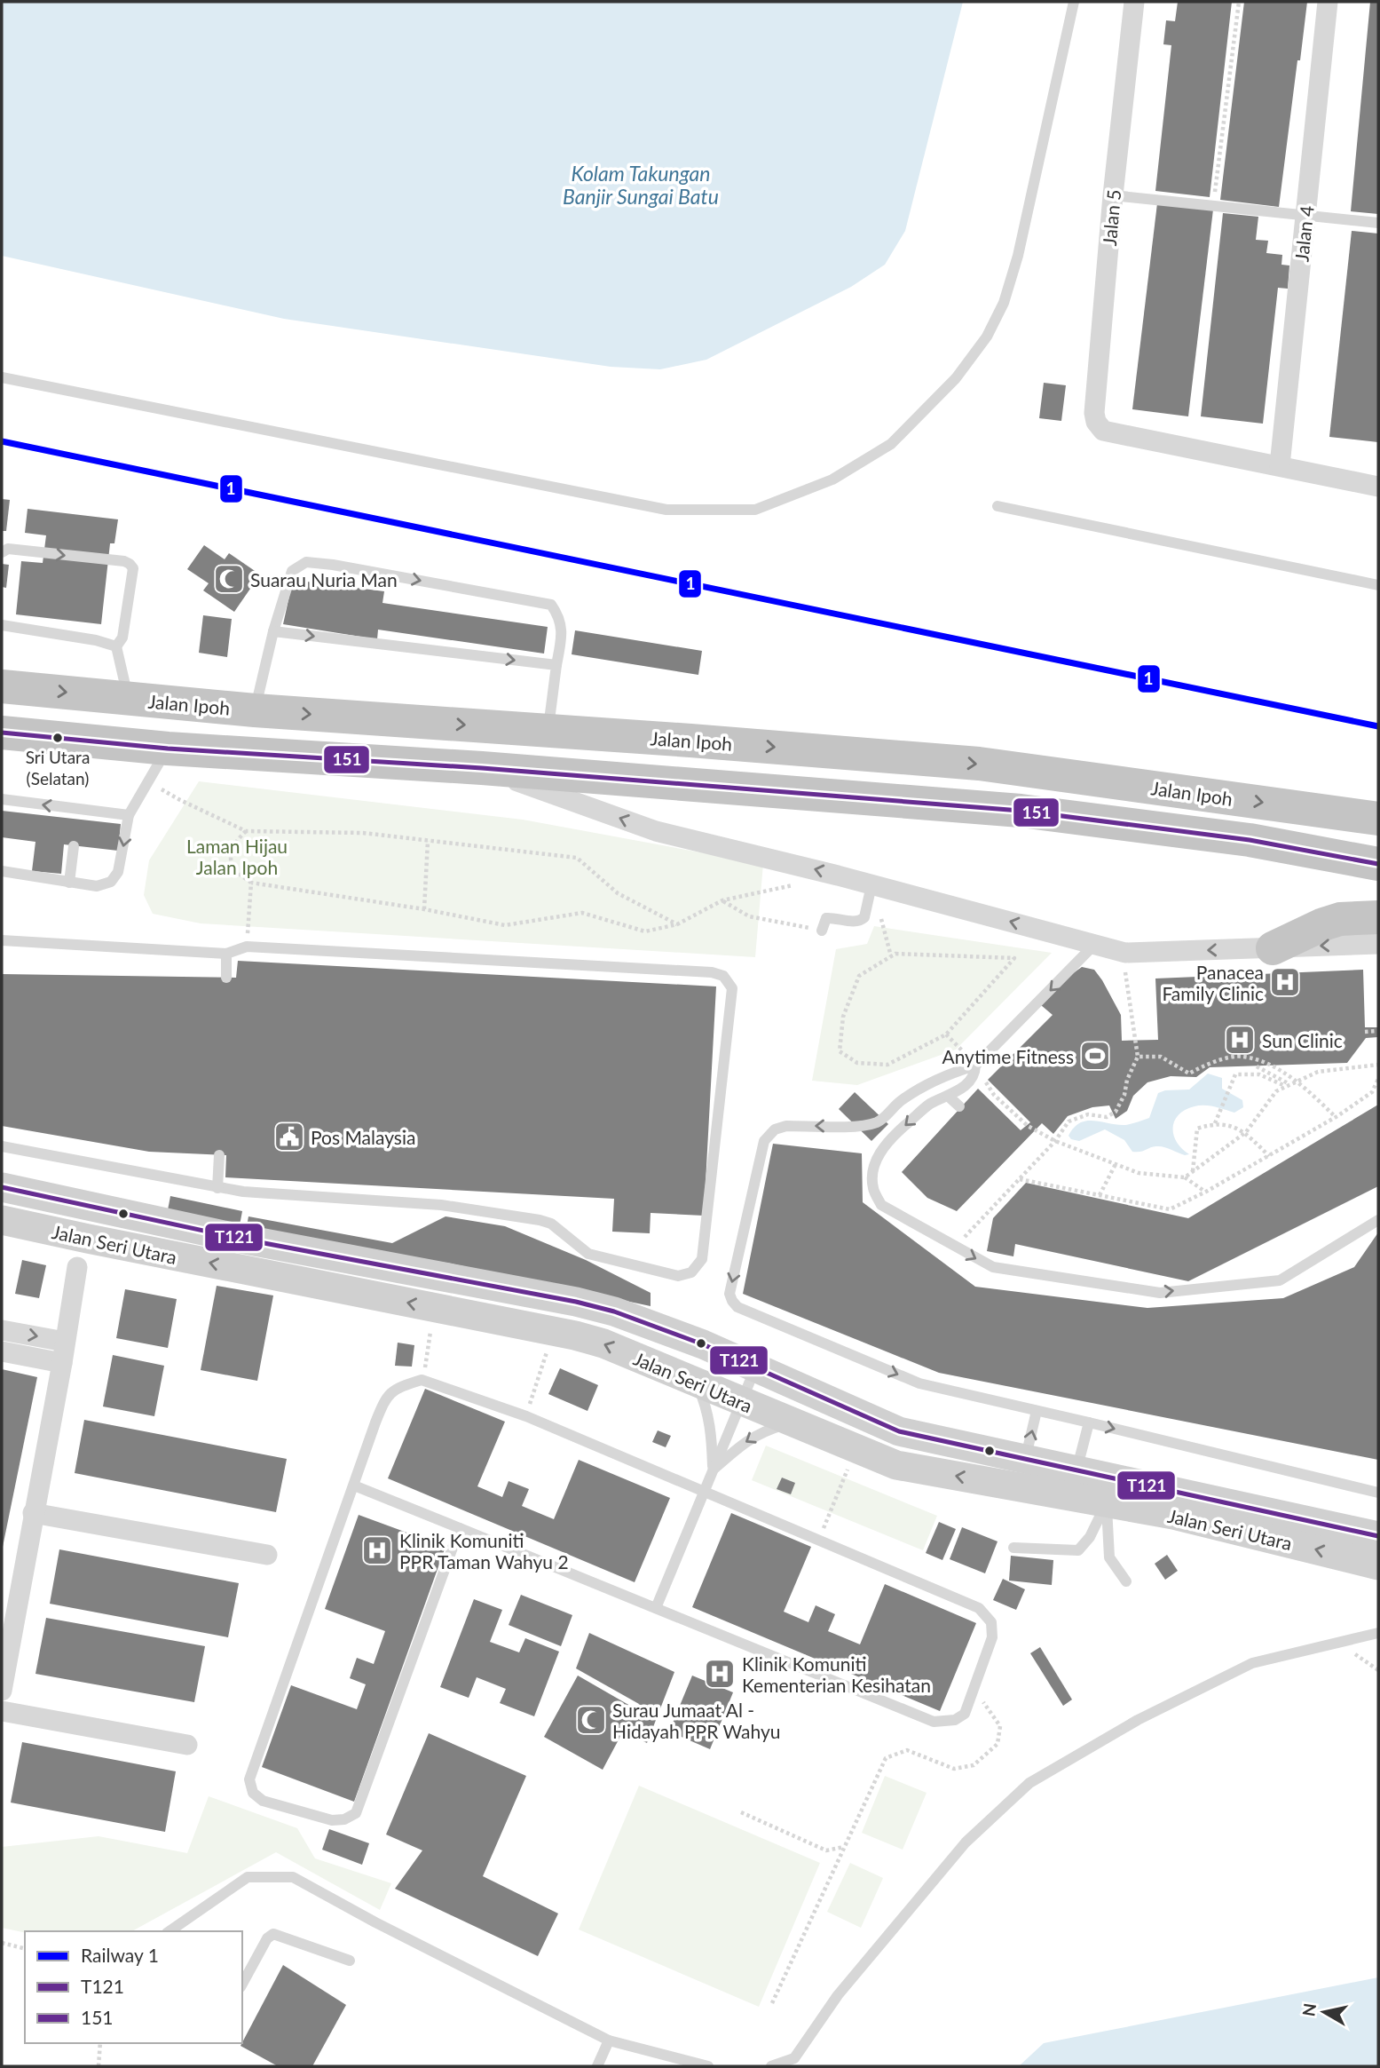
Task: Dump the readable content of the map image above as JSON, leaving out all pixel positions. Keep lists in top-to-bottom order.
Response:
{
  "streets": {
    "highway": ["Jalan Ipoh"],
    "street": ["Jalan 5", "Jalan 4", "Jalan Seri Utara"]
  },
  "crossings": [
    ["Jalan 5", "Jalan 4"]
  ],
  "water": ["Kolam Takungan Banjir Sungai Batu"],
  "parks": ["Laman Hijau Jalan Ipoh"],
  "places": {
    "mosque": ["Suarau Nuria Man", "Surau Jumaat Al - Hidayah PPR Wahyu"],
    "other": ["Sri Utara (Selatan)"],
    "hospital": [
      "Panacea Family Clinic",
      "Sun Clinic",
      "Klinik Komuniti PPR Taman Wahyu 2",
      "Klinik Komuniti Kementerian Kesihatan"
    ],
    "sports": ["Anytime Fitness"],
    "public building": ["Pos Malaysia"]
  },
  "lines": ["rail line 1", "transit line 151", "transit line T121"],
  "legend": ["Railway 1", "T121", "151"],
  "north": "left"
}
